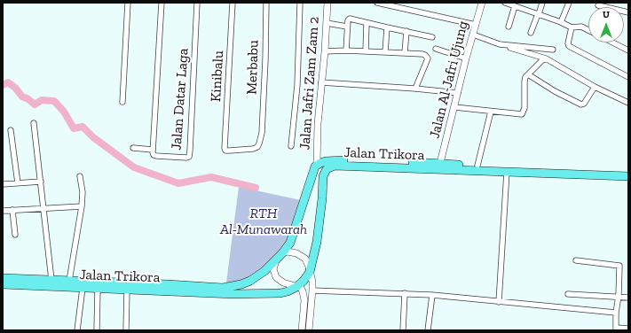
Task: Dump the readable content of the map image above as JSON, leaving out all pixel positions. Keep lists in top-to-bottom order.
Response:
{
  "streets": {
    "main road": ["Jalan Trikora"],
    "street": [
      "Merbabu",
      "Kinibalu",
      "Jalan Al-Jafri Ujung",
      "Jalan Jafri Zam Zam 2",
      "Jalan Datar Laga"
    ]
  },
  "crossings": [
    ["Merbabu", "Kinibalu"],
    ["Jalan Al-Jafri Ujung", "Jalan Trikora"],
    ["Jalan Jafri Zam Zam 2", "Jalan Trikora"]
  ],
  "parks": ["RTH Al-Munawarah"],
  "north": "top"
}
